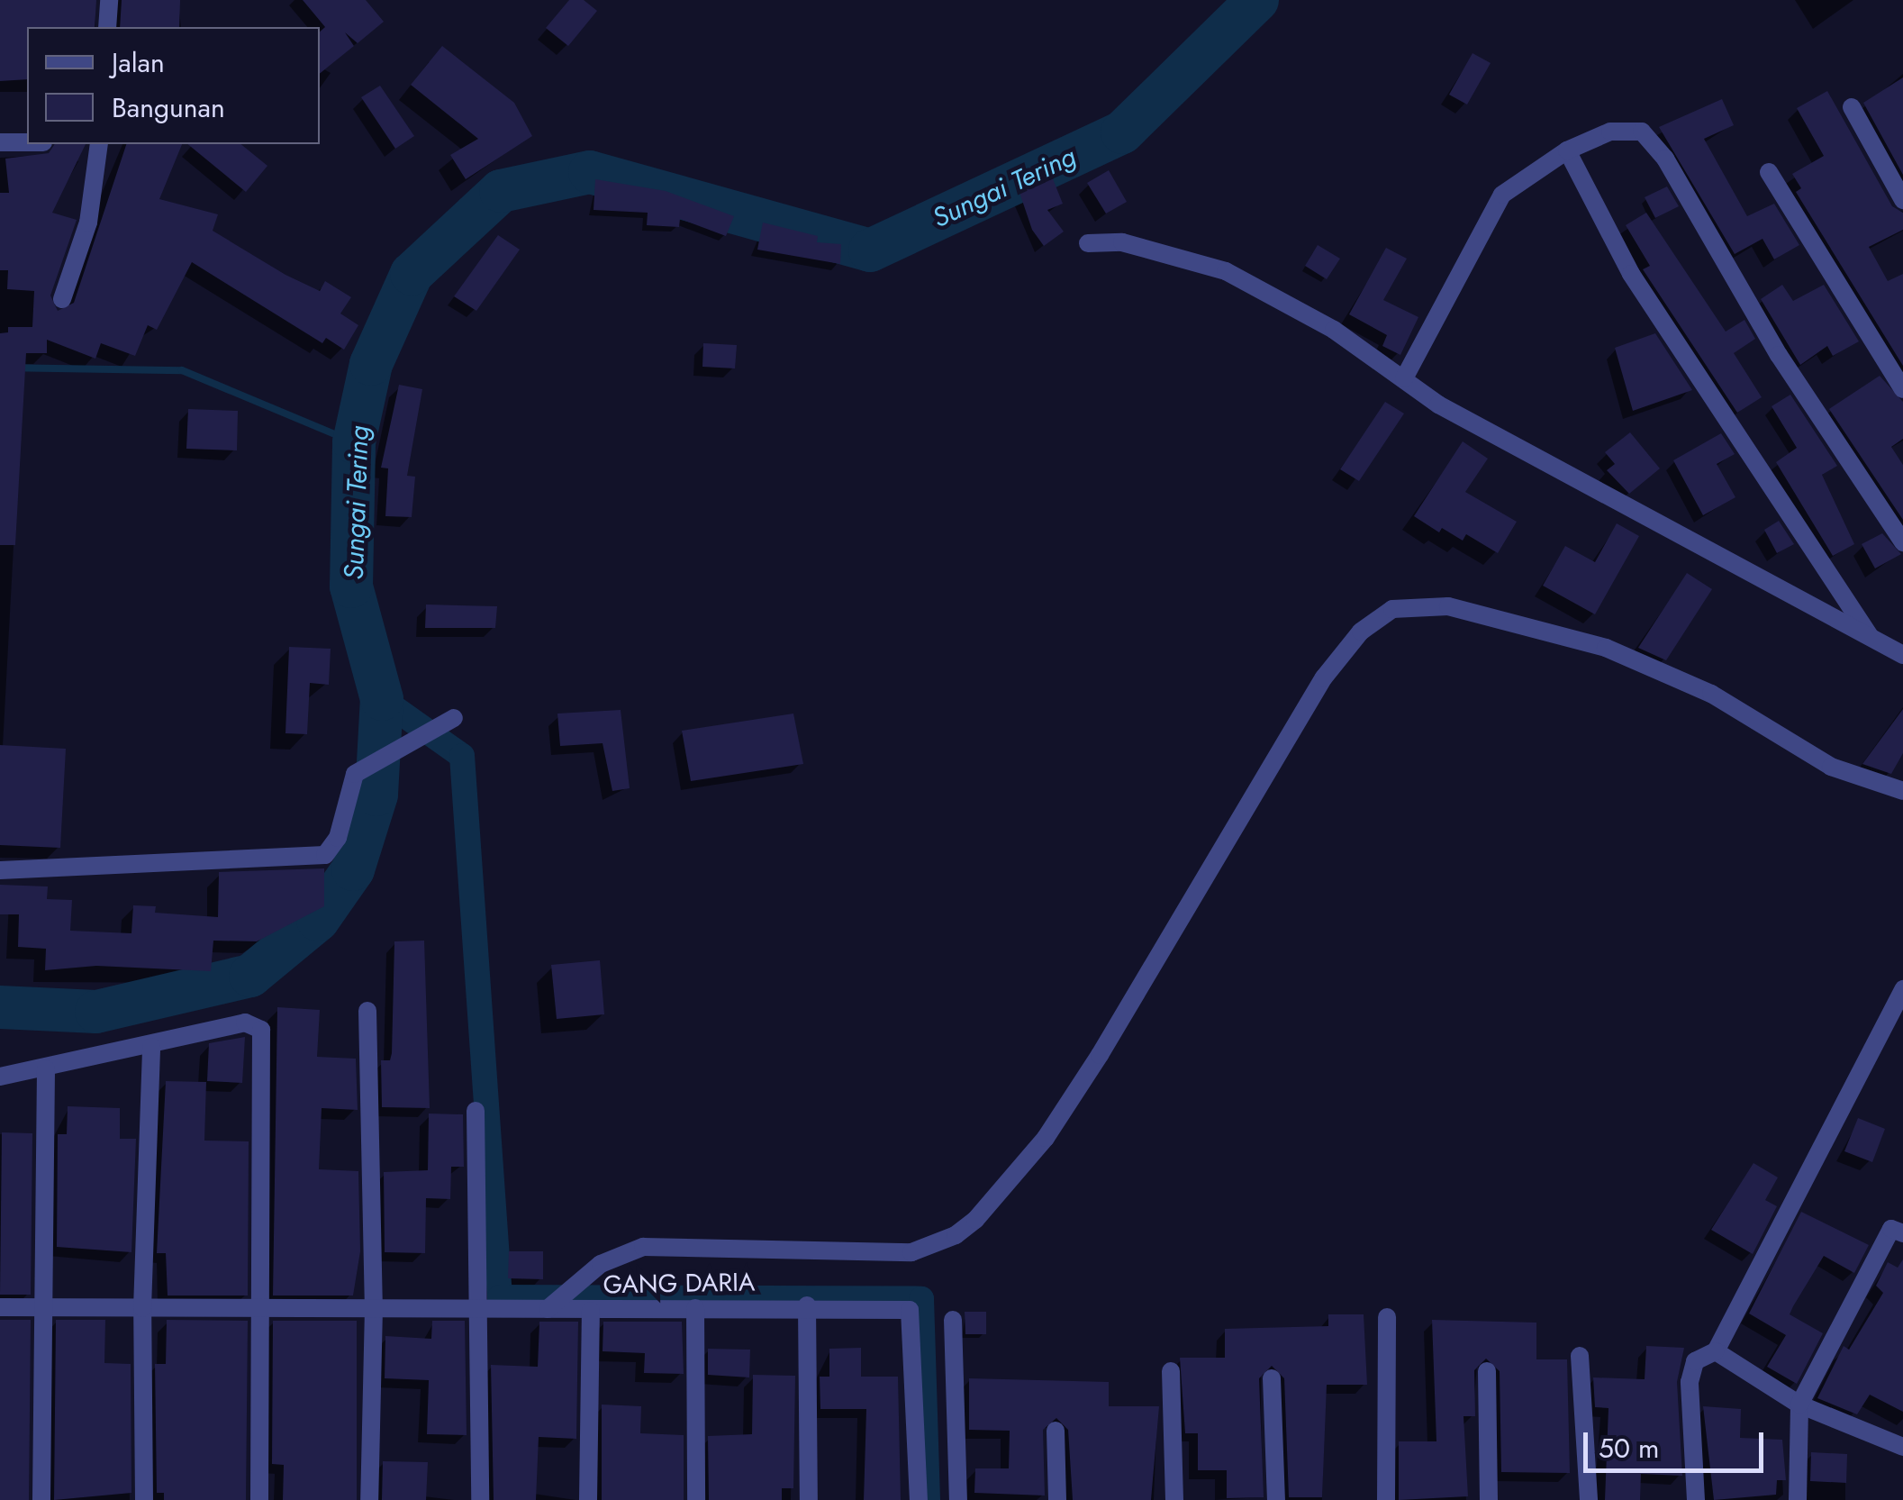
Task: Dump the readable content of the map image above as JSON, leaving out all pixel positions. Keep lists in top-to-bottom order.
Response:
{
  "streets": {
    "street": ["GANG DARIA"]
  },
  "water": ["Sungai Tering"],
  "legend": ["Jalan", "Bangunan"],
  "scale_bar": "50 m"
}
